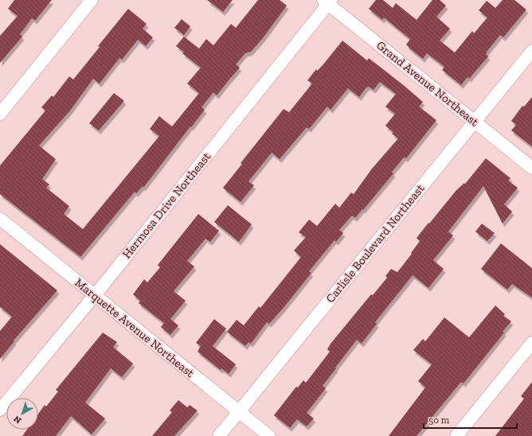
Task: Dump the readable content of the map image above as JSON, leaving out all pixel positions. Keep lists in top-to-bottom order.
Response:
{
  "streets": {
    "street": [
      "Grand Avenue Northeast",
      "Hermosa Drive Northeast",
      "Carlisle Boulevard Northeast",
      "Marquette Avenue Northeast"
    ]
  },
  "crossings": [
    ["Grand Avenue Northeast", "Hermosa Drive Northeast"],
    ["Grand Avenue Northeast", "Carlisle Boulevard Northeast"],
    ["Hermosa Drive Northeast", "Marquette Avenue Northeast"],
    ["Carlisle Boulevard Northeast", "Marquette Avenue Northeast"]
  ],
  "scale_bar": "50 m",
  "north": "bottom left"
}
